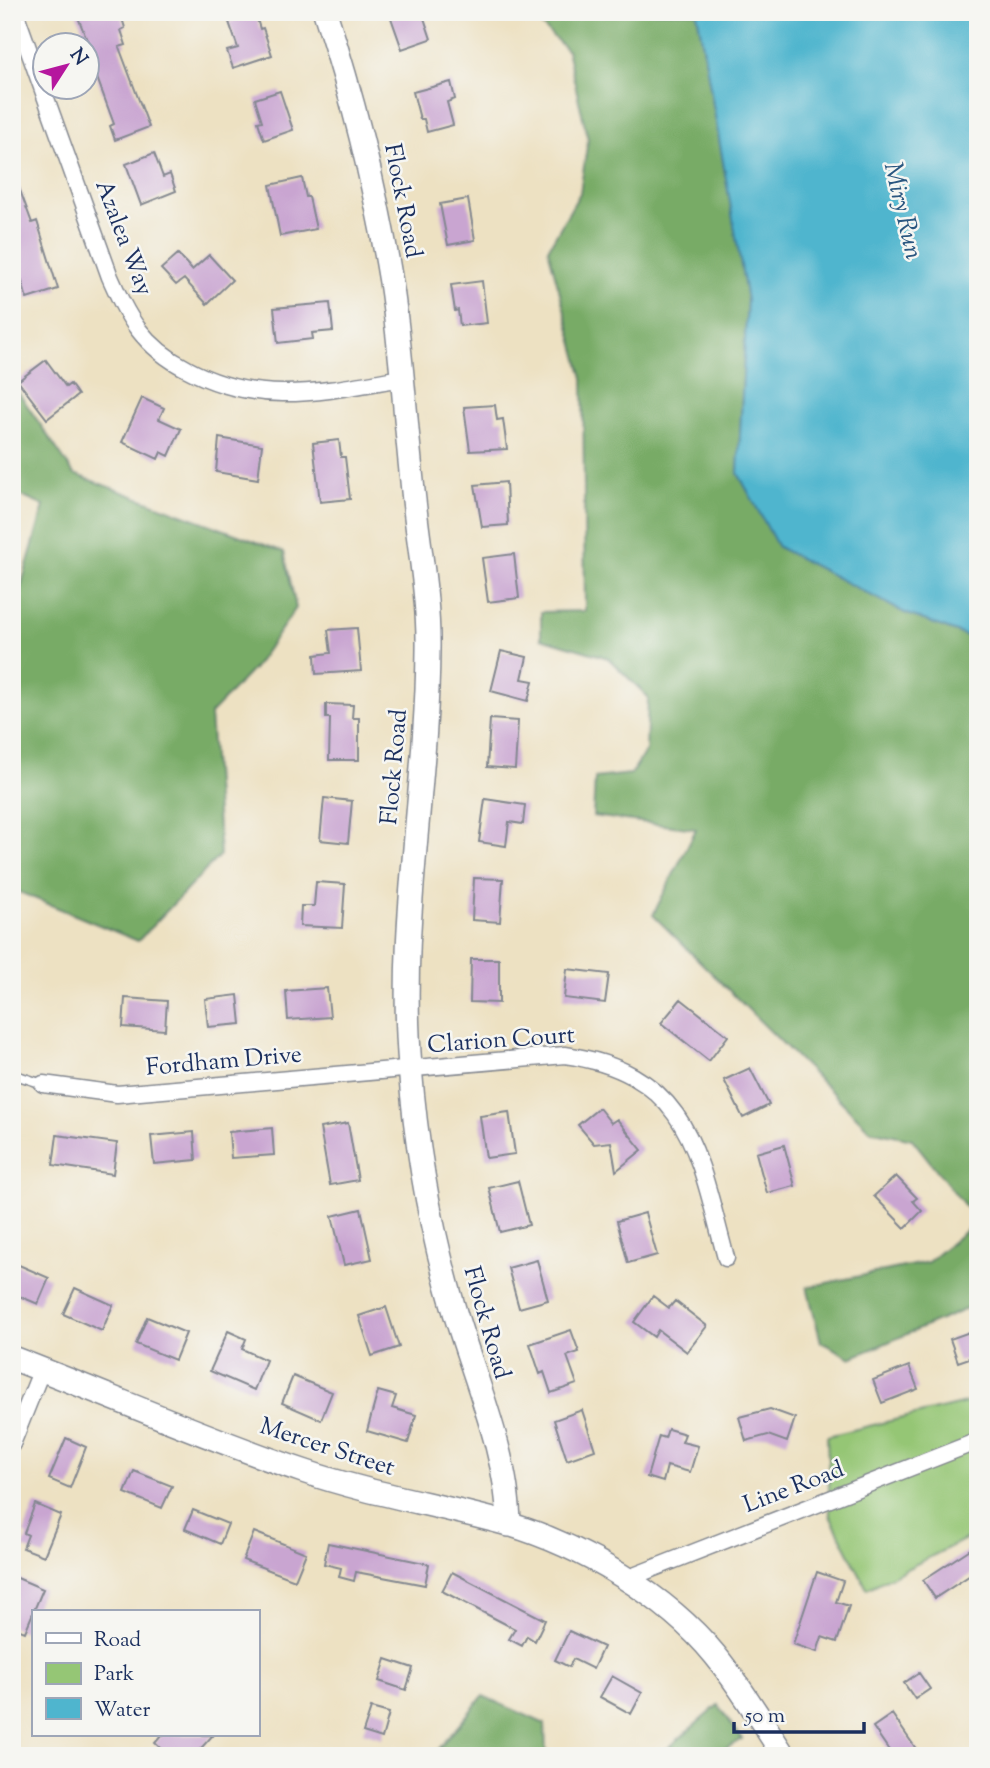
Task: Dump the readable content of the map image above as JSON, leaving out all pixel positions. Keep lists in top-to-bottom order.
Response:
{
  "streets": {
    "street": [
      "Flock Road",
      "Azalea Way",
      "Clarion Court",
      "Fordham Drive",
      "Mercer Street",
      "Line Road"
    ]
  },
  "crossings": [
    ["Flock Road", "Azalea Way"],
    ["Flock Road", "Clarion Court"],
    ["Flock Road", "Fordham Drive"],
    ["Flock Road", "Mercer Street"],
    ["Clarion Court", "Fordham Drive"],
    ["Mercer Street", "Line Road"]
  ],
  "water": ["Miry Run"],
  "legend": ["Road", "Park", "Water"],
  "scale_bar": "50 m",
  "north": "top right"
}
